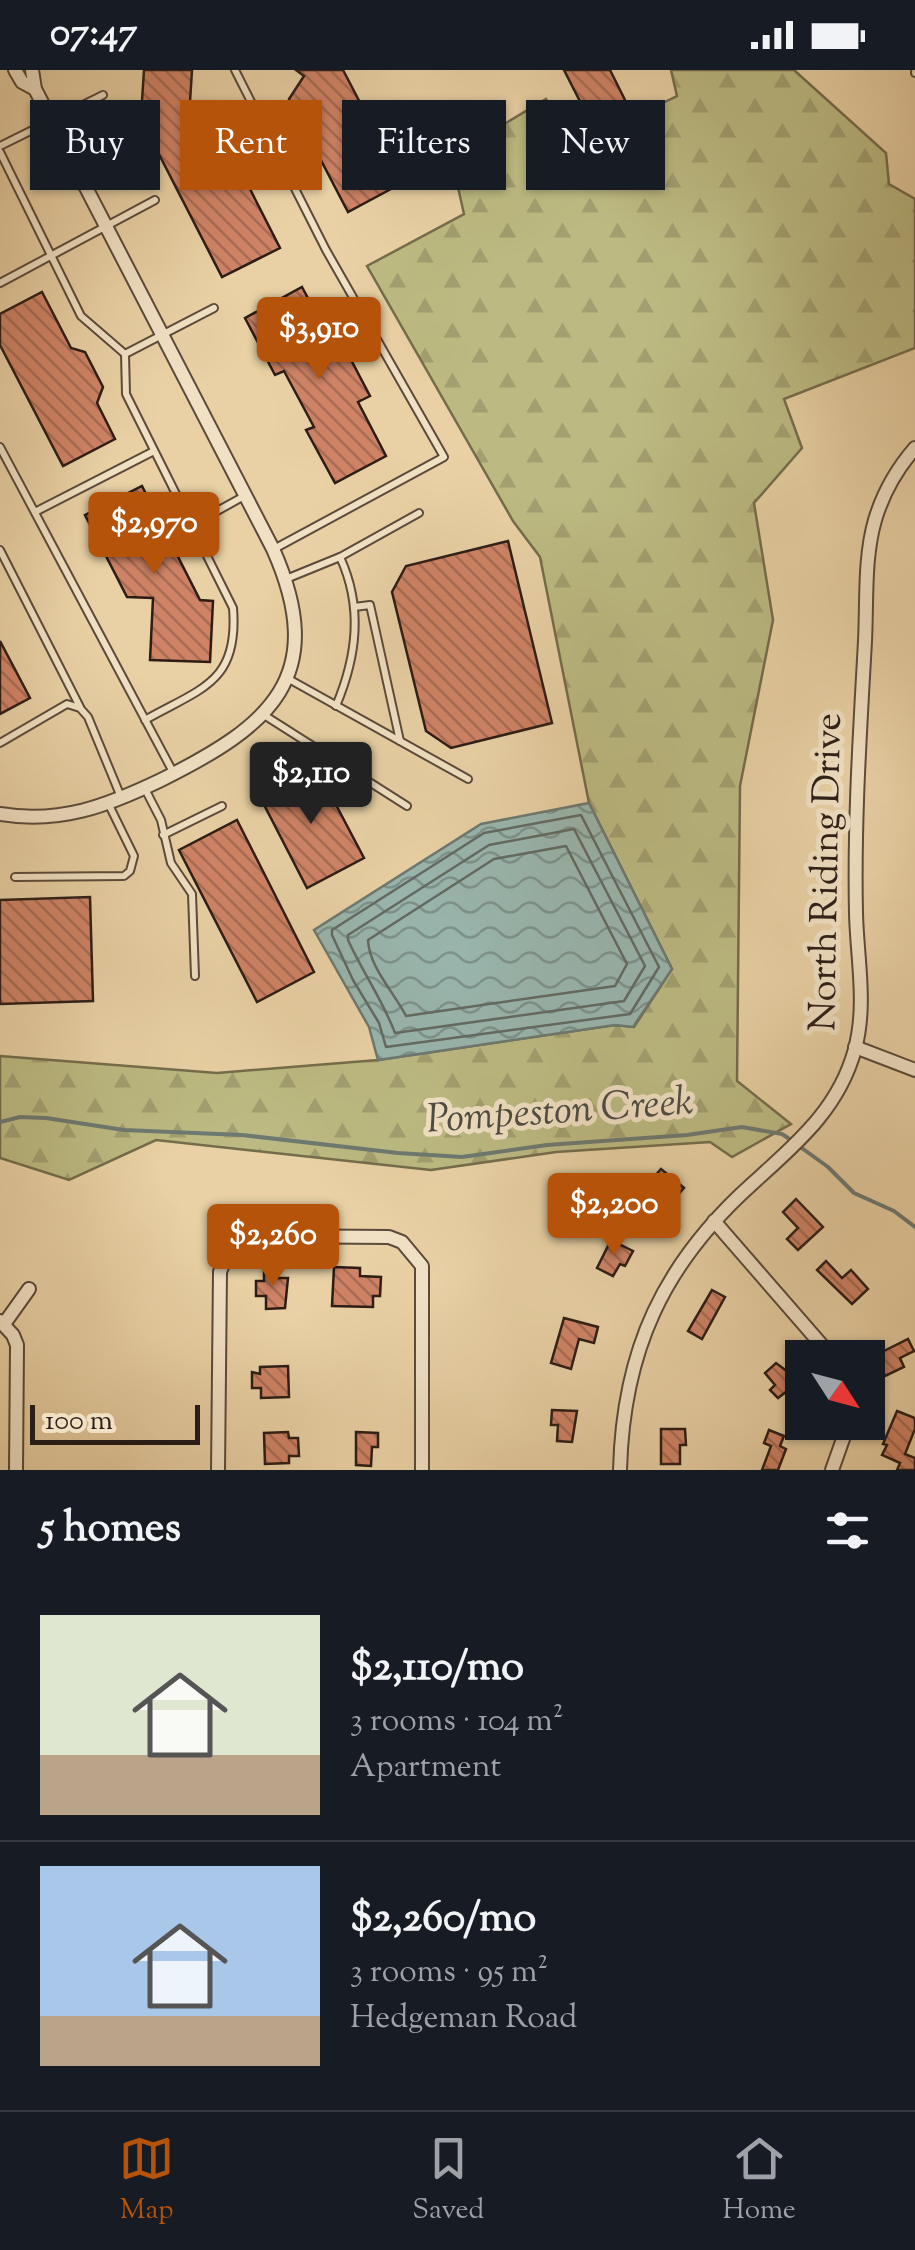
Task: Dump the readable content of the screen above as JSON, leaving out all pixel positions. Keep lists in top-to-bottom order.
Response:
{
  "streets": {
    "street": ["North Riding Drive"]
  },
  "water": ["Pompeston Creek"],
  "scale_bar": "100 m",
  "north": "bottom right",
  "page": {
    "status": "07:47",
    "chip": [
      "Buy",
      "Rent",
      "Filters",
      "New"
    ],
    "price": [
      "$3,910",
      "$2,970",
      "$2,110",
      "$2,200",
      "$2,260"
    ],
    "scale": "100 m",
    "heading": "5 homes",
    "list": [
      {
        "name": "$2,110/mo",
        "note": "3 rooms · 104 m² · Apartment"
      },
      {
        "name": "$2,260/mo",
        "note": "3 rooms · 95 m² · Hedgeman Road"
      }
    ],
    "tabs": ["Map", "Saved", "Home"]
  }
}
